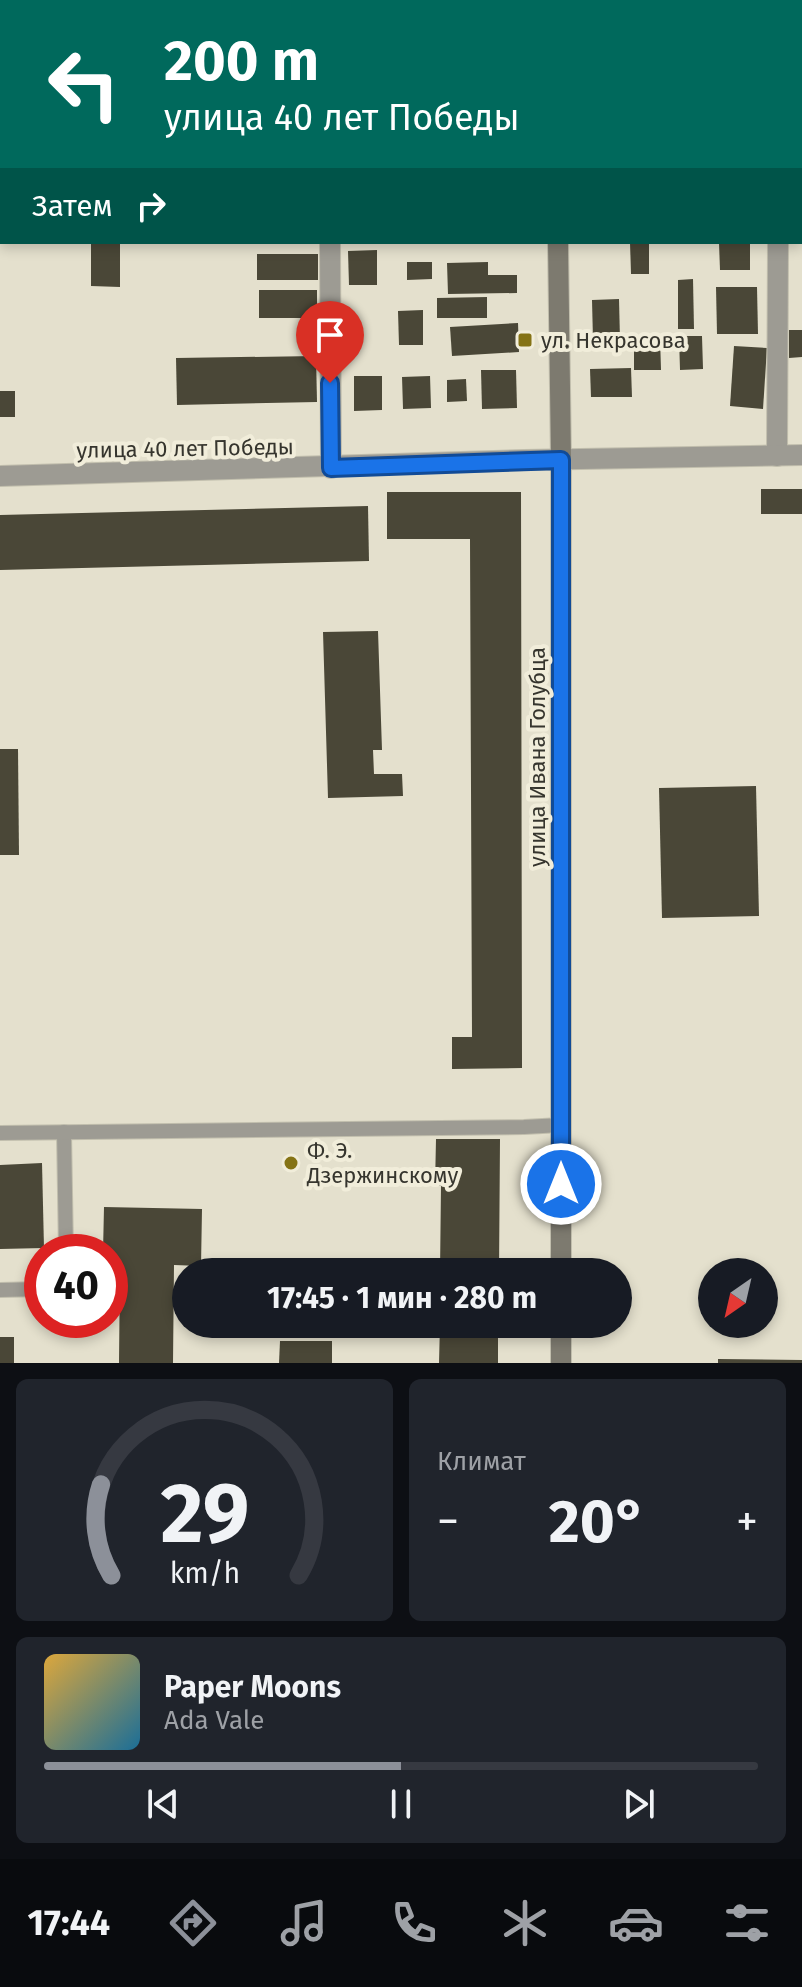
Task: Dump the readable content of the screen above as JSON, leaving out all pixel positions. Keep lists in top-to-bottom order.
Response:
{
  "streets": {
    "street": ["улица 40 лет Победы", "улица Ивана Голубца"]
  },
  "crossings": [
    ["улица 40 лет Победы", "улица Ивана Голубца"]
  ],
  "places": {
    "transit": ["ул. Некрасова"],
    "other": ["Ф. Э. Дзержинскому"]
  },
  "north": "bottom left",
  "page": {
    "turn": ["200 m", "улица 40 лет Победы"],
    "then": "Затем",
    "limit": "40",
    "trip": "17:45 · 1 мин · 280 m",
    "tile": "Климат",
    "heat": ["−", "20°", "+"],
    "song": ["Paper Moons", "Ada Vale"],
    "tabs": "17:44",
    "gauge": ["29", "km/h"]
  }
}
